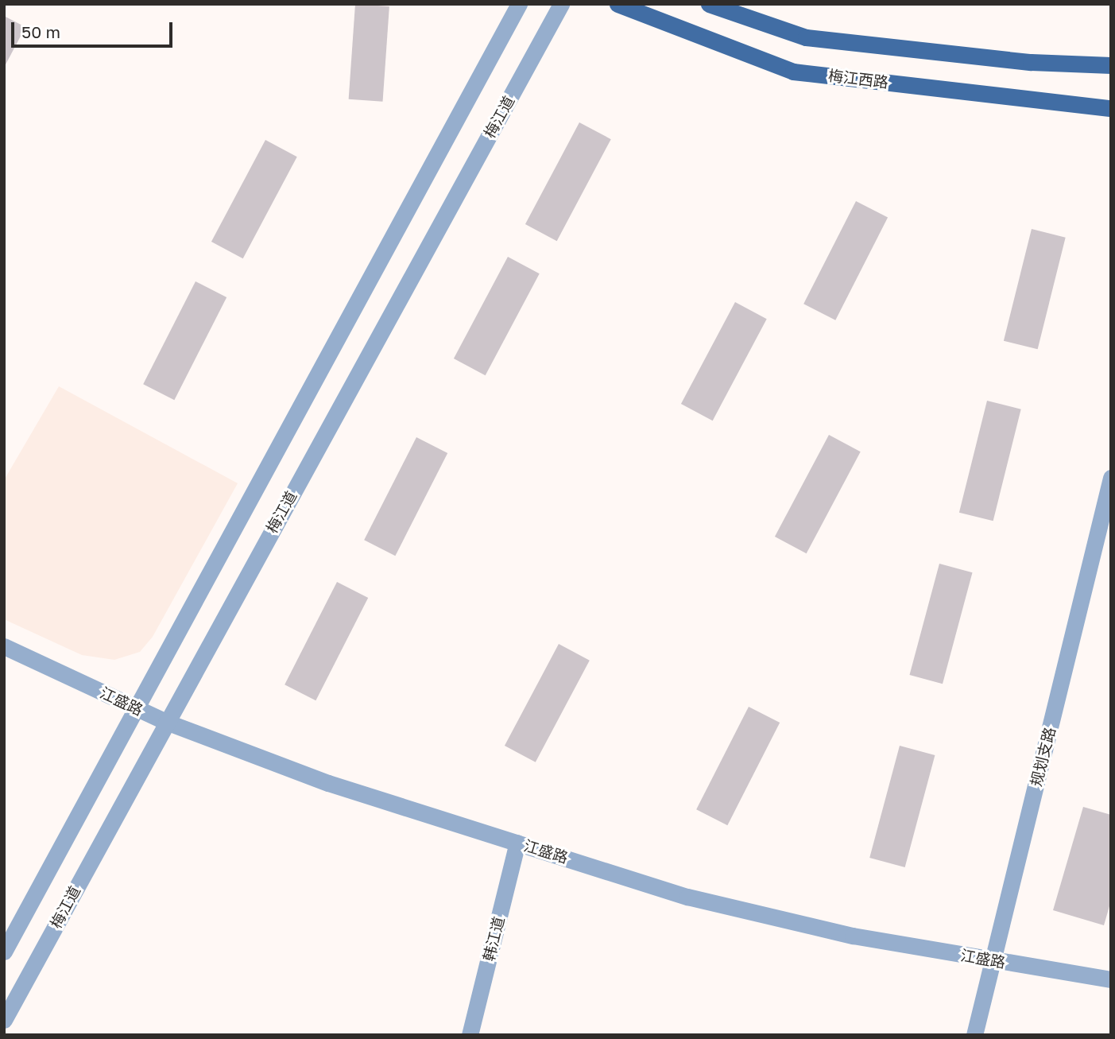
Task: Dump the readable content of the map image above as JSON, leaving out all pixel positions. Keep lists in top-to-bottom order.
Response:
{
  "streets": {
    "main road": ["梅江西路"],
    "street": [
      "梅江道",
      "江盛路",
      "规划支路",
      "韩江道"
    ]
  },
  "crossings": [
    ["梅江道", "江盛路"],
    ["江盛路", "规划支路"],
    ["江盛路", "韩江道"]
  ],
  "scale_bar": "50 m"
}
